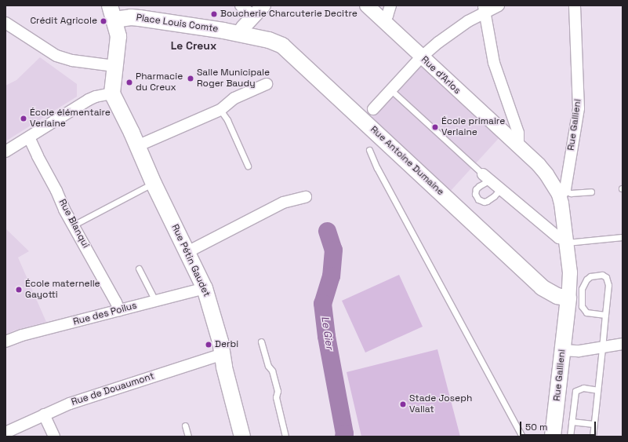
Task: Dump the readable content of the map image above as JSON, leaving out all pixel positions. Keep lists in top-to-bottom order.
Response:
{
  "streets": {
    "main road": [
      "Place Louis Comte",
      "Rue Gallieni",
      "Rue Antoine Dumaine",
      "Rue Pétin Gaudet"
    ],
    "street": [
      "Rue d'Arlos",
      "Rue Blanqui",
      "Rue des Poilus",
      "Rue de Douaumont"
    ]
  },
  "crossings": [
    ["Place Louis Comte", "Rue Antoine Dumaine"],
    ["Rue d'Arlos", "Rue Gallieni"],
    ["Rue Gallieni", "Rue Antoine Dumaine"],
    ["Rue Blanqui", "Rue des Poilus"],
    ["Rue Pétin Gaudet", "Rue des Poilus"],
    ["Rue Pétin Gaudet", "Rue de Douaumont"]
  ],
  "districts": ["Le Creux"],
  "water": ["Le Gier"],
  "places": [
    "Boucherie Charcuterie Decitre",
    "Crédit Agricole",
    "Salle Municipale Roger Baudy",
    "Pharmacie du Creux",
    "École élémentaire Verlaine",
    "École primaire Verlaine",
    "École maternelle Gayotti",
    "Derbi",
    "Stade Joseph Vallat"
  ],
  "scale_bar": "50 m"
}
